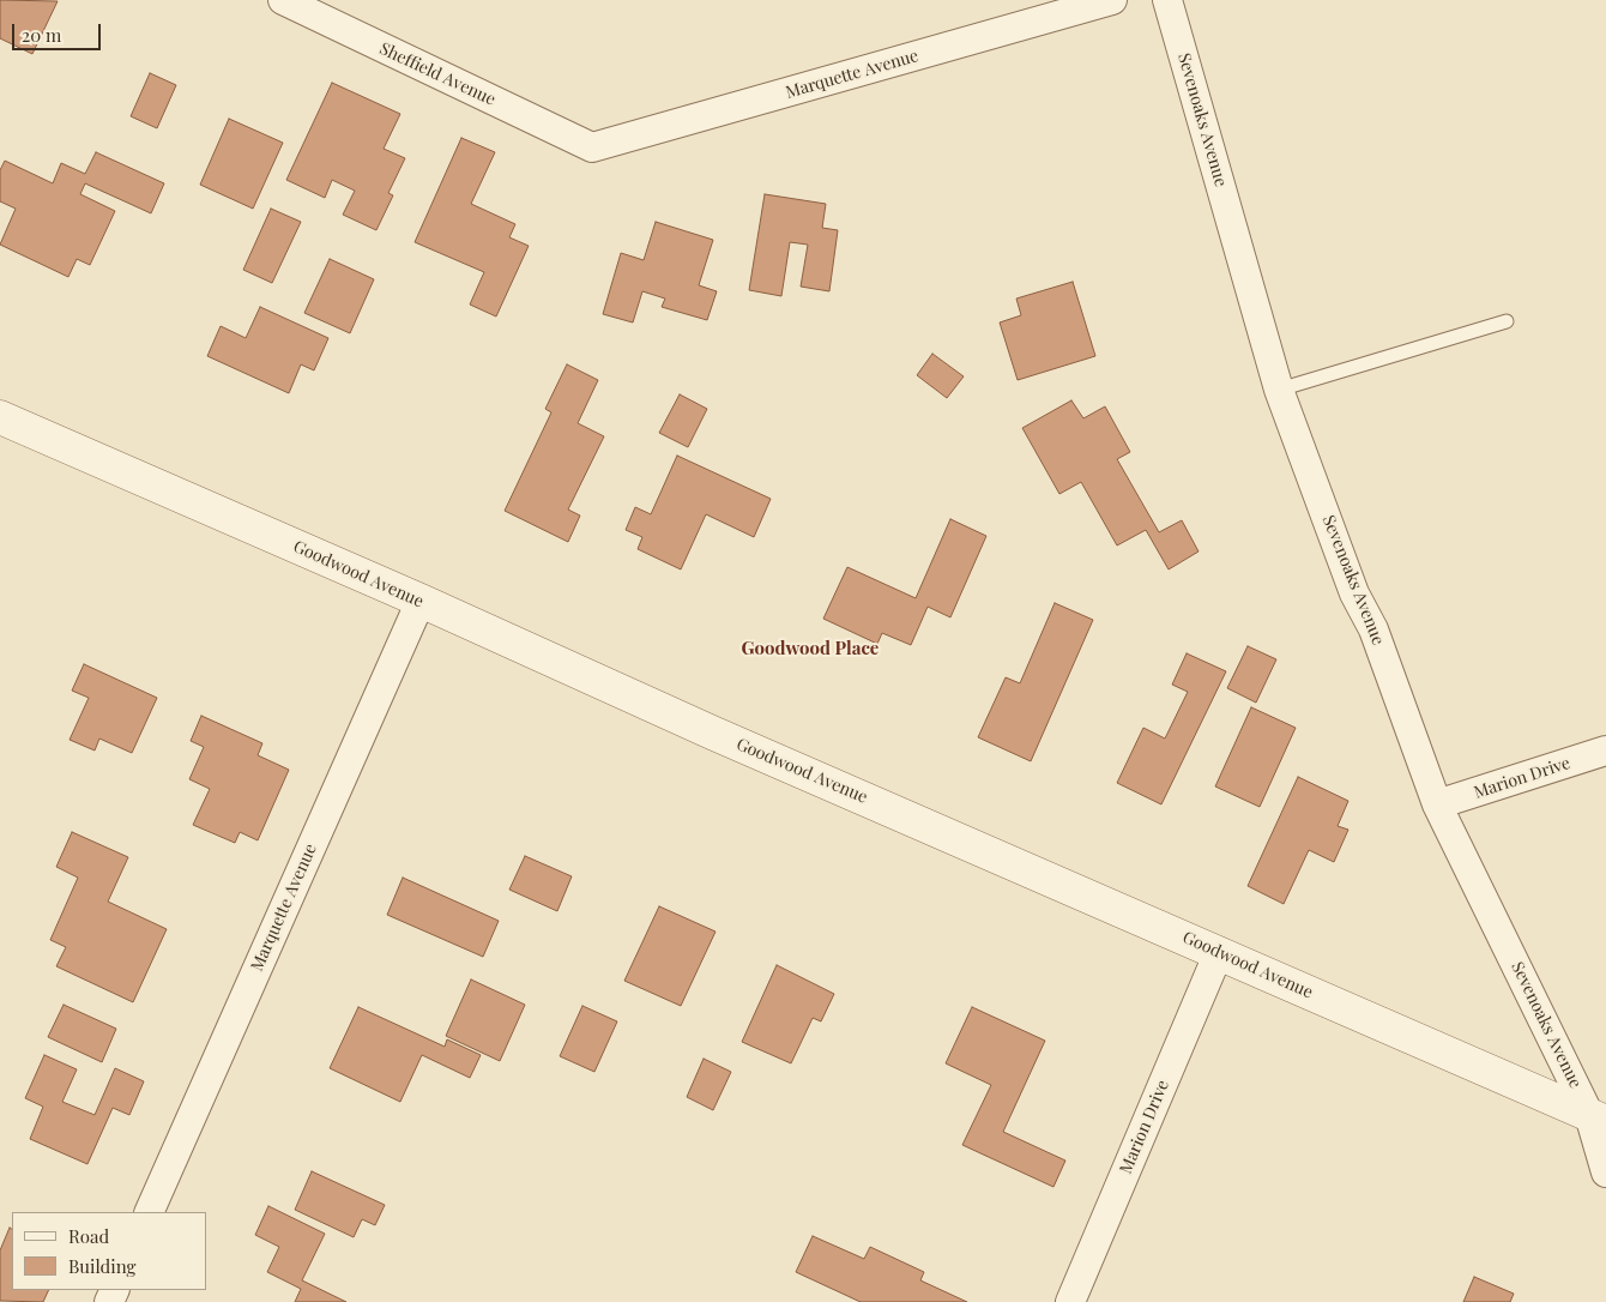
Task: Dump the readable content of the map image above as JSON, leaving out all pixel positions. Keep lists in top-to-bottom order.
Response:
{
  "streets": {
    "street": [
      "Sheffield Avenue",
      "Marquette Avenue",
      "Sevenoaks Avenue",
      "Goodwood Avenue",
      "Marion Drive"
    ]
  },
  "crossings": [
    ["Sheffield Avenue", "Marquette Avenue"],
    ["Marquette Avenue", "Goodwood Avenue"],
    ["Sevenoaks Avenue", "Goodwood Avenue"],
    ["Sevenoaks Avenue", "Marion Drive"],
    ["Goodwood Avenue", "Marion Drive"]
  ],
  "districts": ["Goodwood Place"],
  "legend": ["Road", "Building"],
  "scale_bar": "20 m"
}
